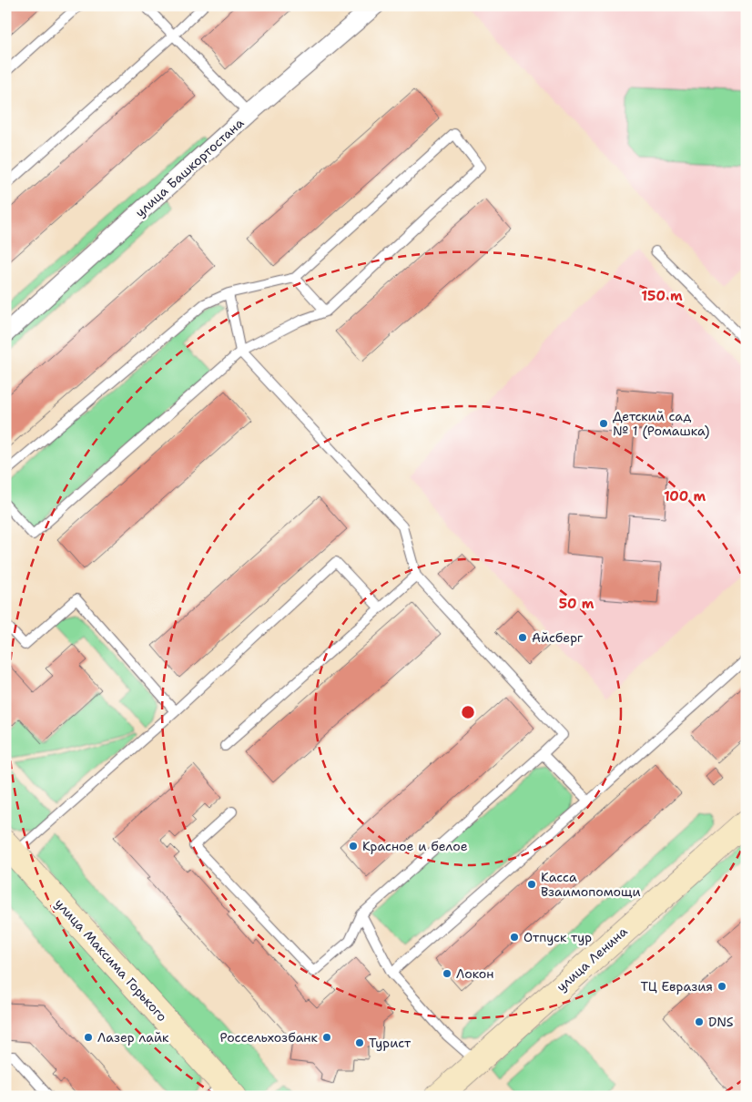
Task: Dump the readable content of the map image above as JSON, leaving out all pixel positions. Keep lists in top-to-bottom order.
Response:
{
  "streets": {
    "street": ["улица Башкортостана", "улица Ленина", "улица Максима Горького"]
  },
  "places": [
    "Детский сад № 1 (Ромашка)",
    "Айсберг",
    "Красное и белое",
    "Касса Взаимопомощи",
    "Отпуск тур",
    "Локон",
    "ТЦ Евразия",
    "DNS",
    "Лазер лайк",
    "Россельхозбанк",
    "Турист"
  ],
  "rings": ["150 m", "100 m", "50 m"]
}
